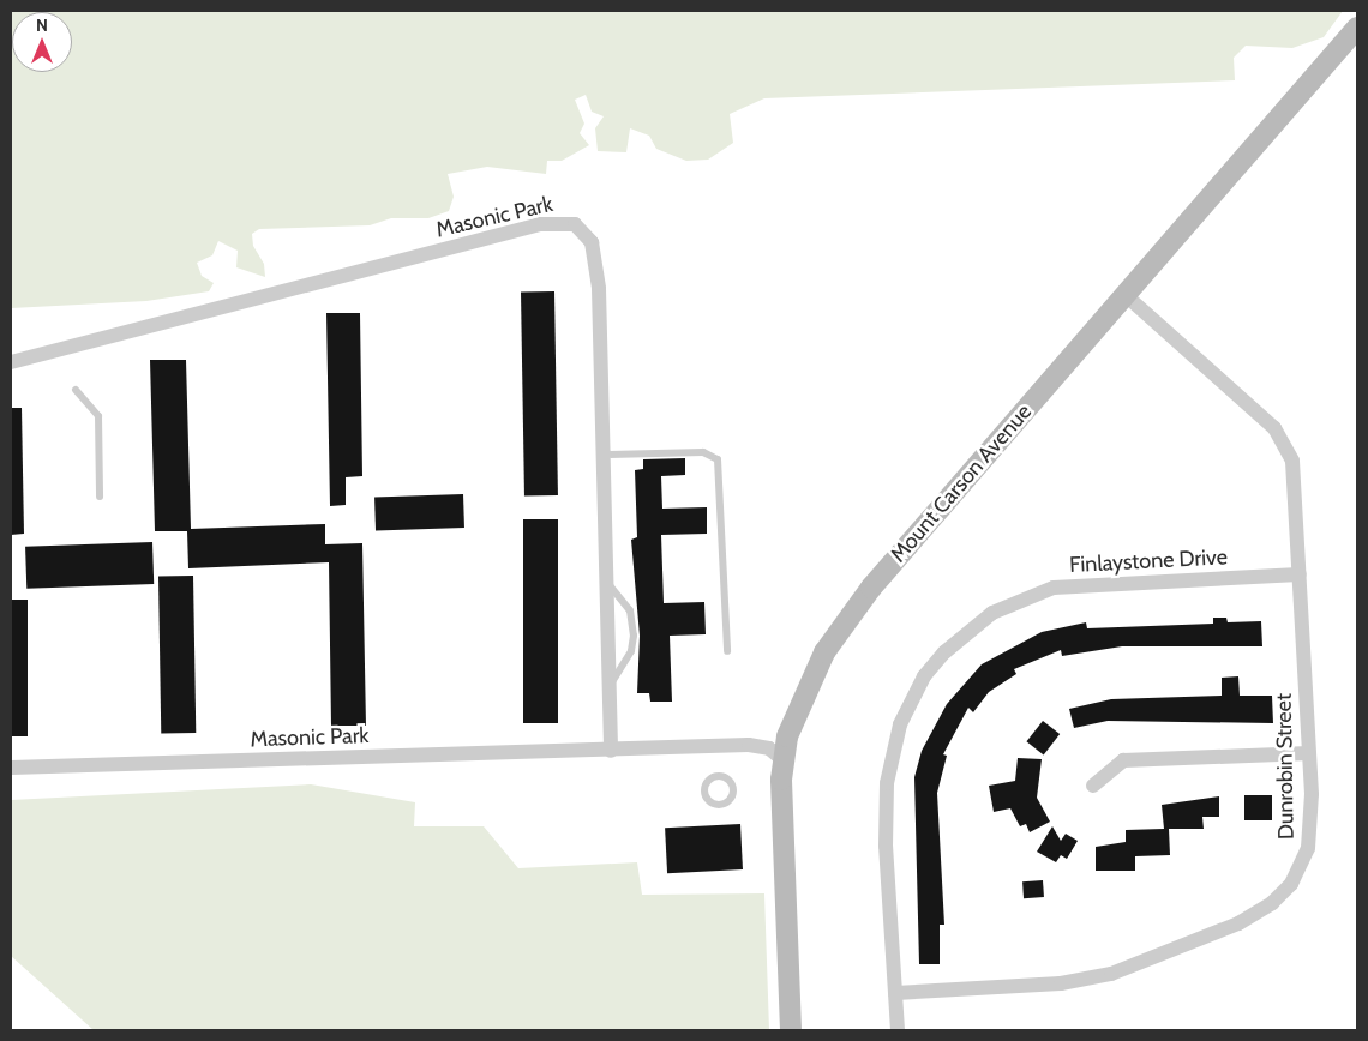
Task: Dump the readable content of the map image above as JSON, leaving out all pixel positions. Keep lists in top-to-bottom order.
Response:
{
  "streets": {
    "main road": ["Mount Carson Avenue"],
    "street": ["Masonic Park", "Finlaystone Drive", "Dunrobin Street"]
  },
  "crossings": [
    ["Masonic Park", "Mount Carson Avenue"],
    ["Mount Carson Avenue", "Dunrobin Street"],
    ["Finlaystone Drive", "Dunrobin Street"]
  ],
  "north": "top"
}
